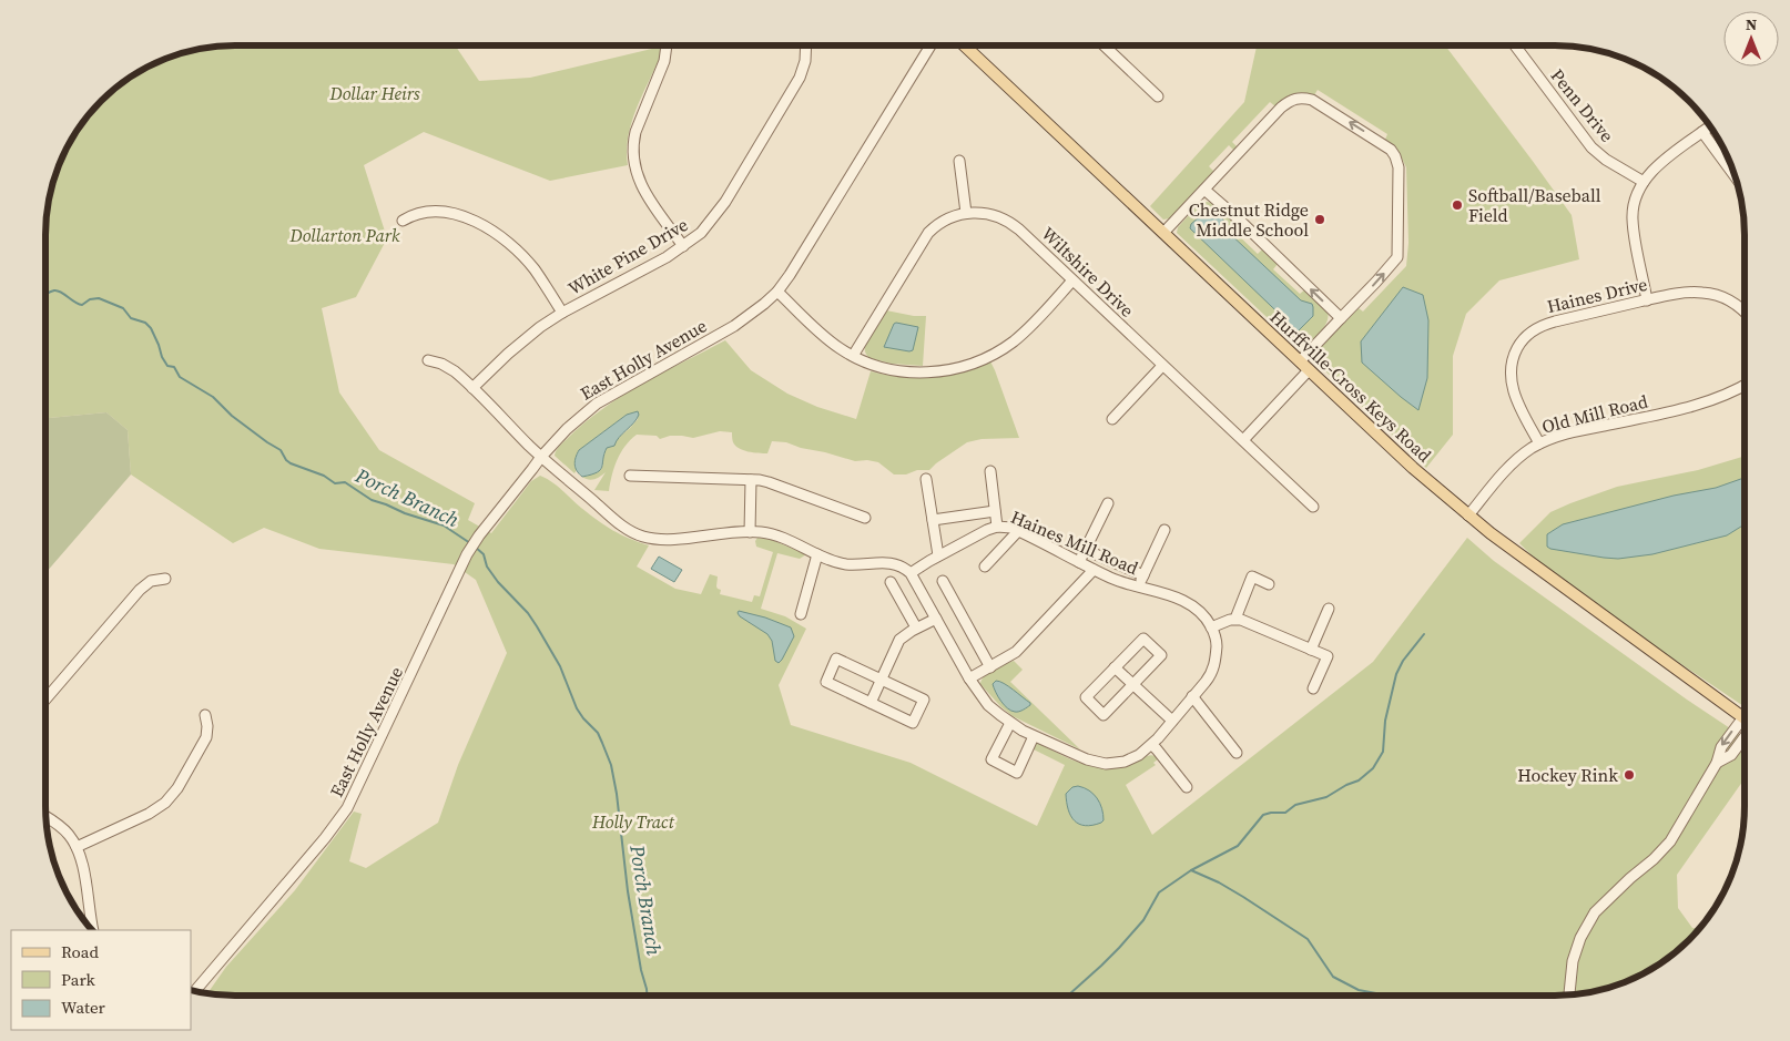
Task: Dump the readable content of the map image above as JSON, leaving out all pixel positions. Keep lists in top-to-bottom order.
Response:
{
  "streets": {
    "main road": ["Hurffville-Cross Keys Road"],
    "street": [
      "Penn Drive",
      "White Pine Drive",
      "Wiltshire Drive",
      "Haines Drive",
      "East Holly Avenue",
      "Old Mill Road",
      "Haines Mill Road"
    ]
  },
  "crossings": [
    ["Haines Drive", "Old Mill Road"],
    ["Hurffville-Cross Keys Road", "Old Mill Road"]
  ],
  "water": ["Porch Branch"],
  "parks": ["Dollar Heirs", "Dollarton Park", "Holly Tract"],
  "places": ["Softball/Baseball Field", "Chestnut Ridge Middle School", "Hockey Rink"],
  "legend": ["Road", "Park", "Water"],
  "north": "top"
}
